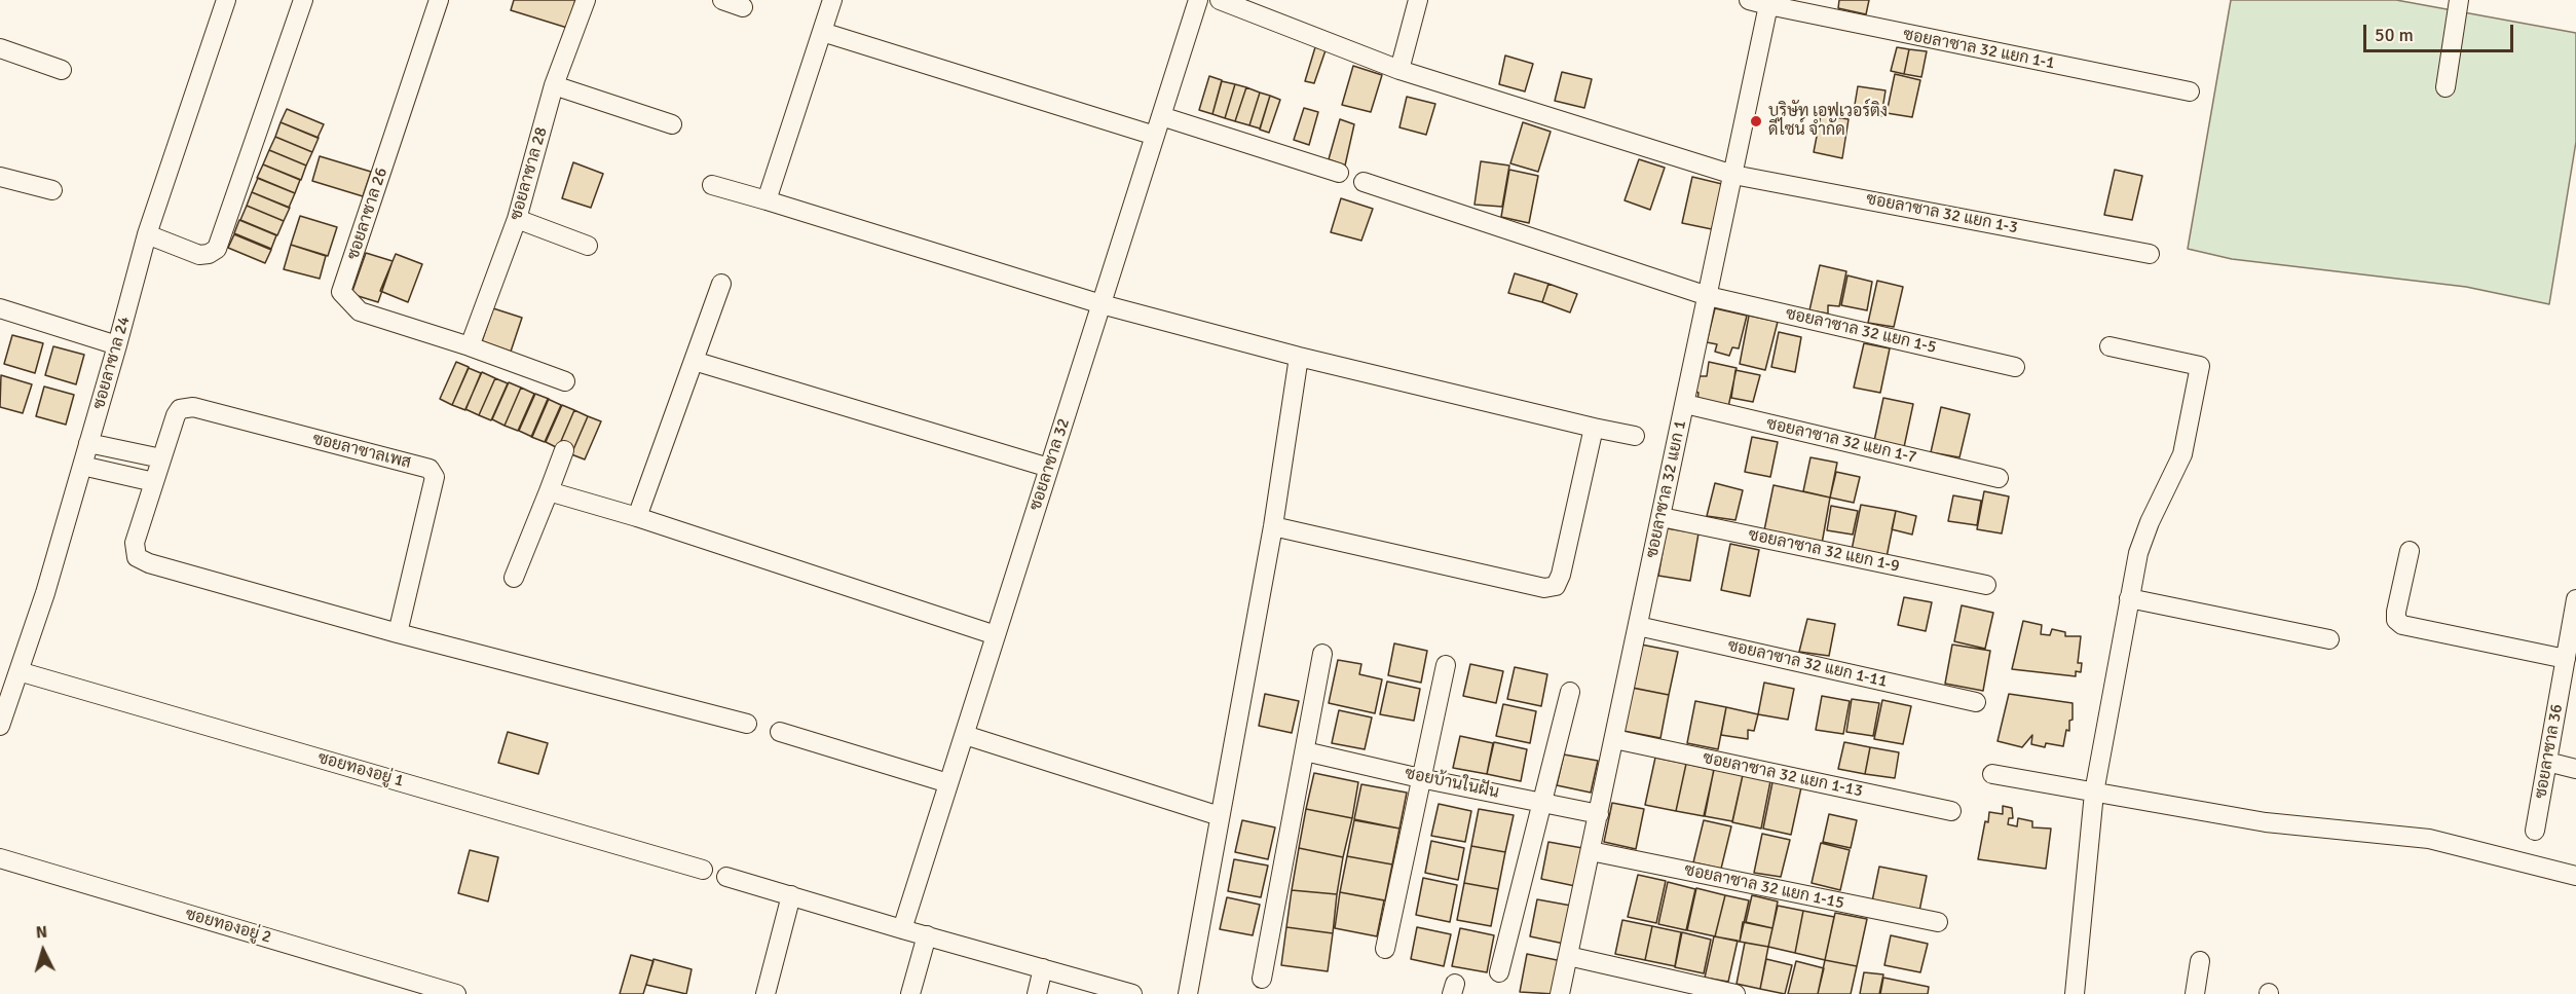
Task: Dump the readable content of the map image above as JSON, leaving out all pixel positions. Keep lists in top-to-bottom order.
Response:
{
  "streets": {
    "street": [
      "ซอยลาซาล 32 แยก 1-1",
      "ซอยลาซาล 28",
      "ซอยลาซาล 26",
      "ซอยลาซาล 32 แยก 1-3",
      "ซอยลาซาล 32 แยก 1-5",
      "ซอยลาซาล 24",
      "ซอยลาซาล 32 แยก 1-7",
      "ซอยลาซาลเพส",
      "ซอยลาซาล 32",
      "ซอยลาซาล 32 แยก 1",
      "ซอยลาซาล 32 แยก 1-9",
      "ซอยลาซาล 32 แยก 1-11",
      "ซอยลาซาล 36",
      "ซอยทองอยู่ 1",
      "ซอยลาซาล 32 แยก 1-13",
      "ซอยบ้านในฝัน",
      "ซอยลาซาล 32 แยก 1-15",
      "ซอยทองอยู่ 2"
    ]
  },
  "crossings": [
    ["ซอยลาซาล 32 แยก 1-1", "ซอยลาซาล 32 แยก 1"],
    ["ซอยลาซาล 28", "ซอยลาซาล 26"],
    ["ซอยลาซาล 32 แยก 1-3", "ซอยลาซาล 32 แยก 1"],
    ["ซอยลาซาล 32 แยก 1-5", "ซอยลาซาล 32 แยก 1"],
    ["ซอยลาซาล 24", "ซอยทองอยู่ 1"],
    ["ซอยลาซาล 32 แยก 1-7", "ซอยลาซาล 32 แยก 1"],
    ["ซอยลาซาล 32 แยก 1", "ซอยลาซาล 32 แยก 1-9"],
    ["ซอยลาซาล 32 แยก 1", "ซอยลาซาล 32 แยก 1-11"],
    ["ซอยลาซาล 32 แยก 1", "ซอยลาซาล 32 แยก 1-13"],
    ["ซอยลาซาล 32 แยก 1", "ซอยบ้านในฝัน"],
    ["ซอยลาซาล 32 แยก 1", "ซอยลาซาล 32 แยก 1-15"]
  ],
  "places": ["บริษัท เอฟเวอร์ติง ดีไซน์ จำกัด"],
  "scale_bar": "50 m",
  "north": "top"
}
